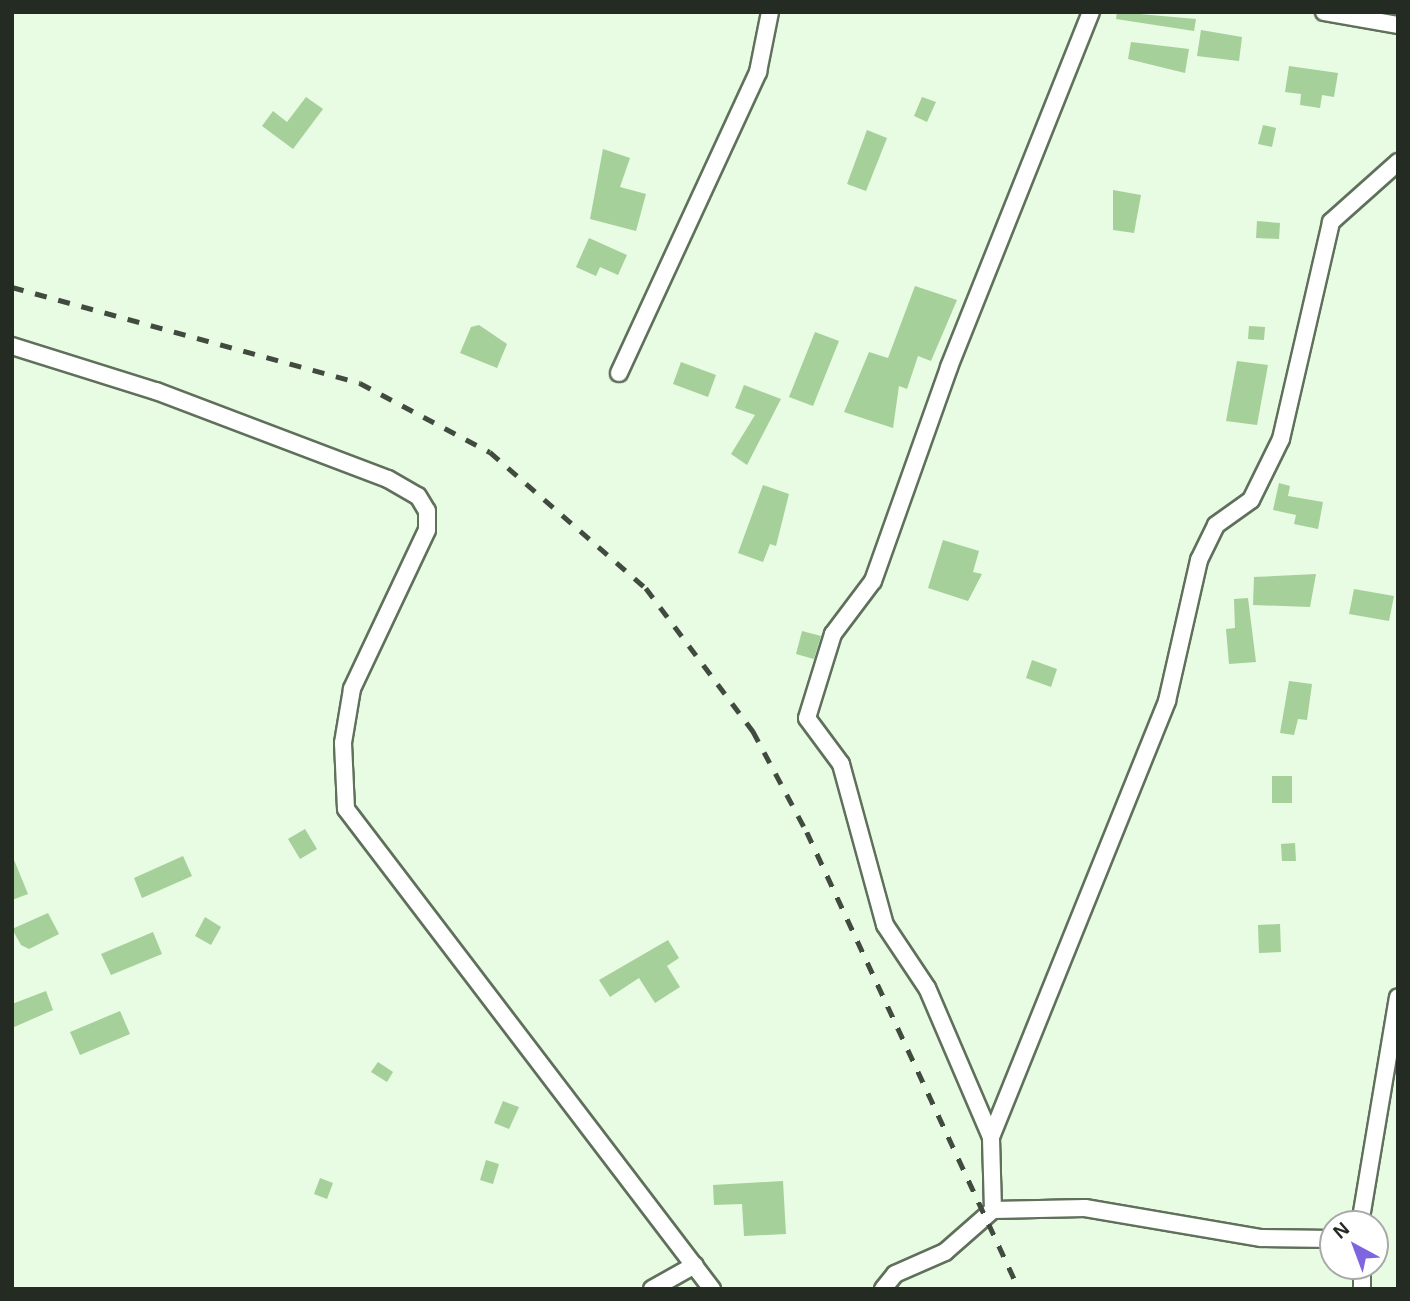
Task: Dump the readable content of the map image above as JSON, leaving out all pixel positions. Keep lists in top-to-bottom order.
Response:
{
  "north": "top left"
}
